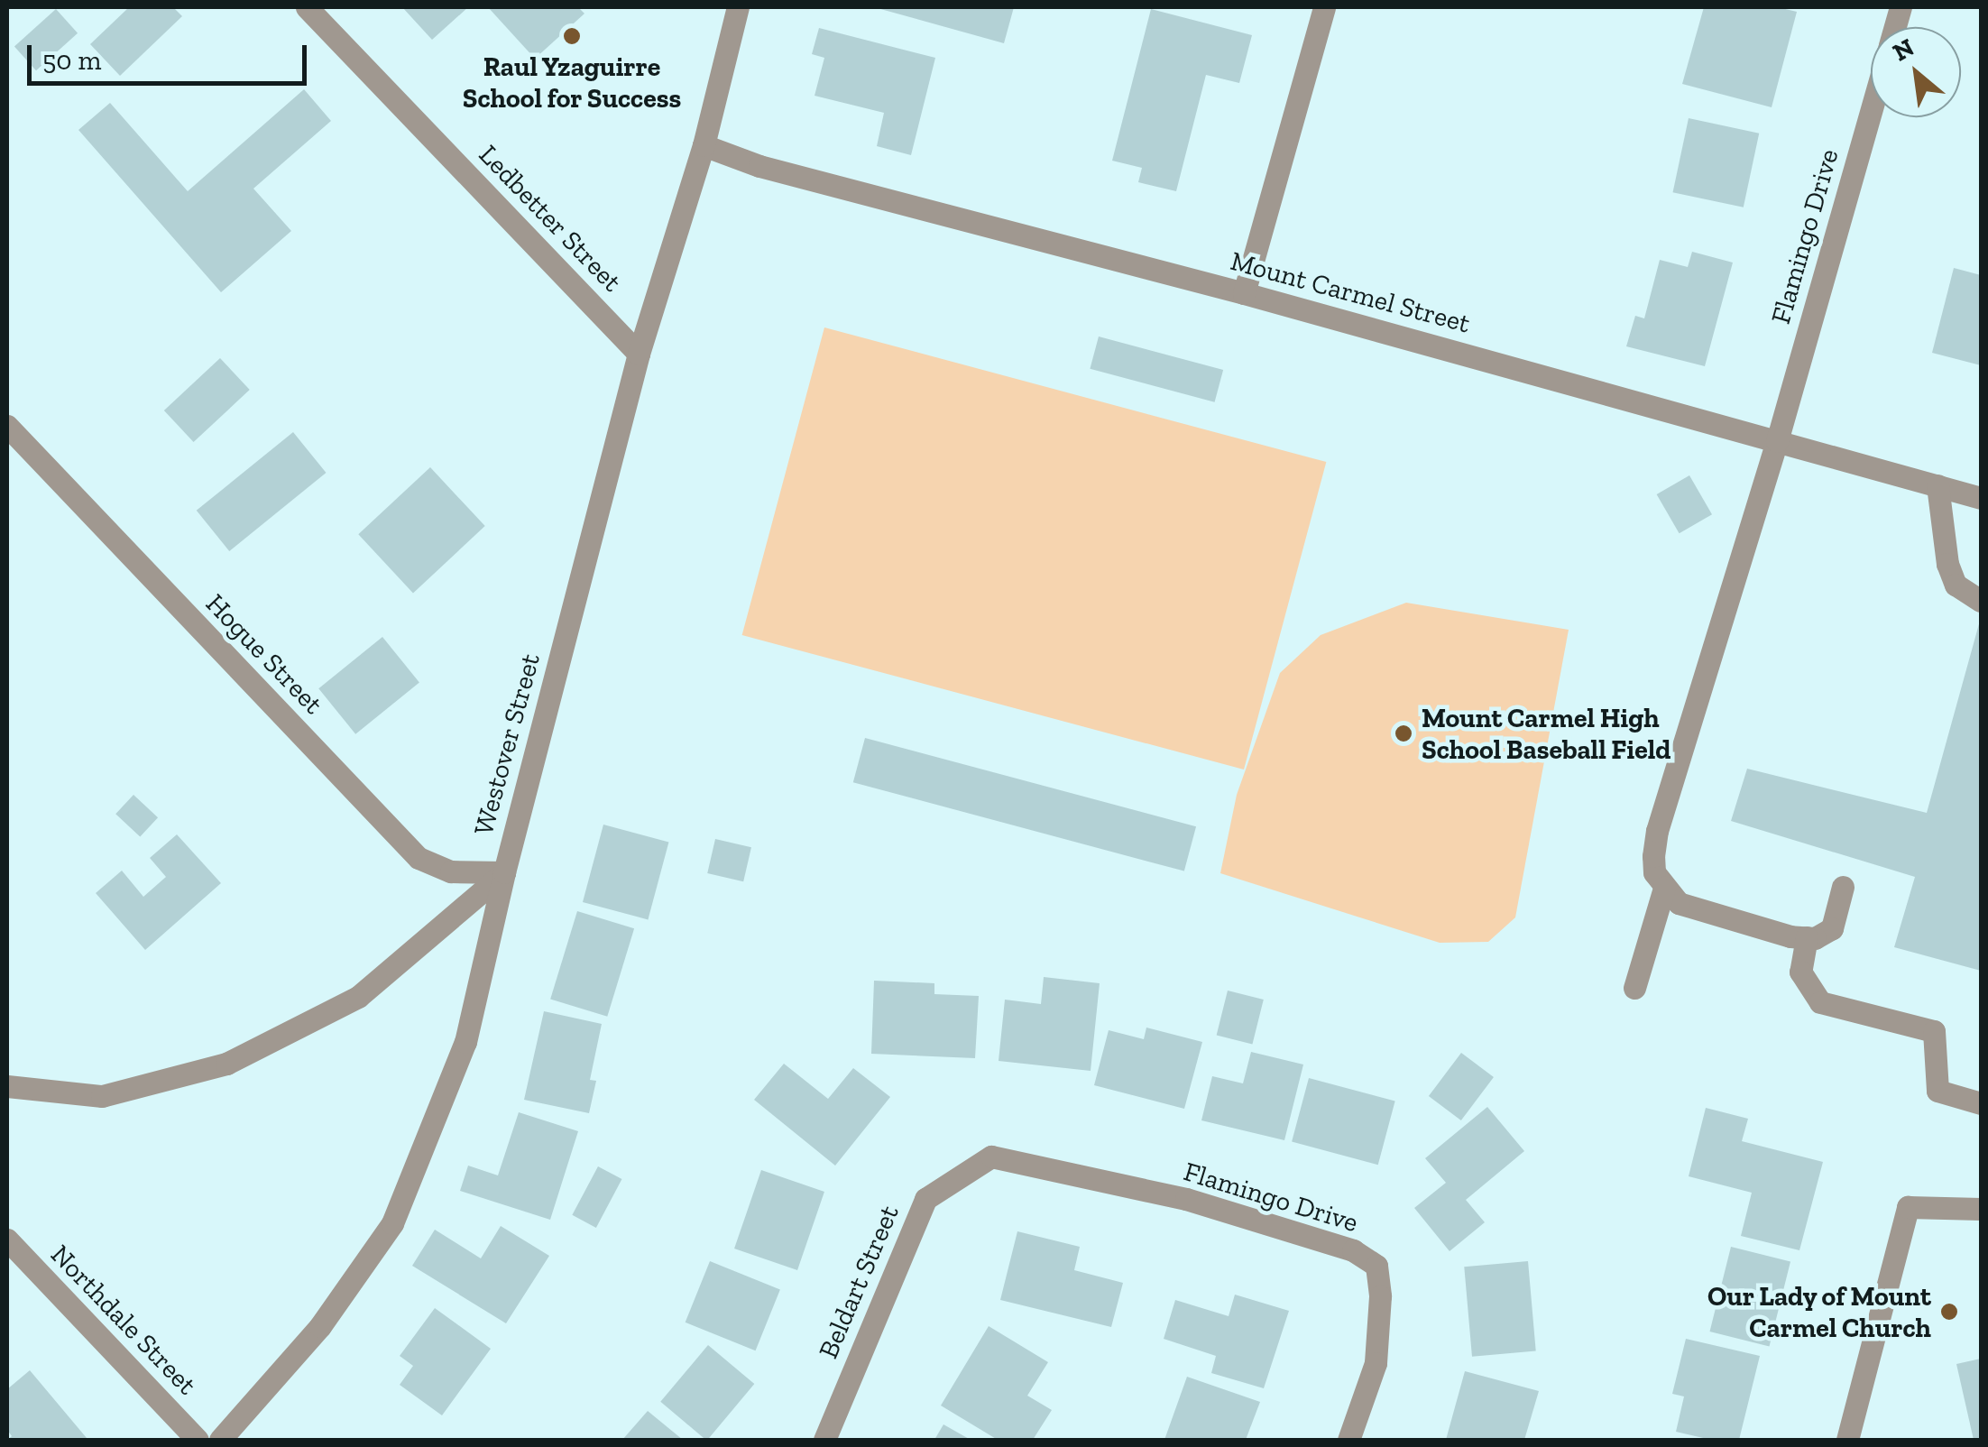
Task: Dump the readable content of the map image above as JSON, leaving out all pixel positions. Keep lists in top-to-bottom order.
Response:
{
  "streets": {
    "street": [
      "Ledbetter Street",
      "Flamingo Drive",
      "Mount Carmel Street",
      "Hogue Street",
      "Westover Street",
      "Beldart Street",
      "Northdale Street"
    ]
  },
  "crossings": [
    ["Ledbetter Street", "Westover Street"],
    ["Flamingo Drive", "Mount Carmel Street"],
    ["Flamingo Drive", "Beldart Street"],
    ["Mount Carmel Street", "Westover Street"],
    ["Hogue Street", "Westover Street"]
  ],
  "places": ["Raul Yzaguirre School for Success", "Mount Carmel High School Baseball Field", "Our Lady of Mount Carmel Church"],
  "scale_bar": "50 m",
  "north": "top left"
}
